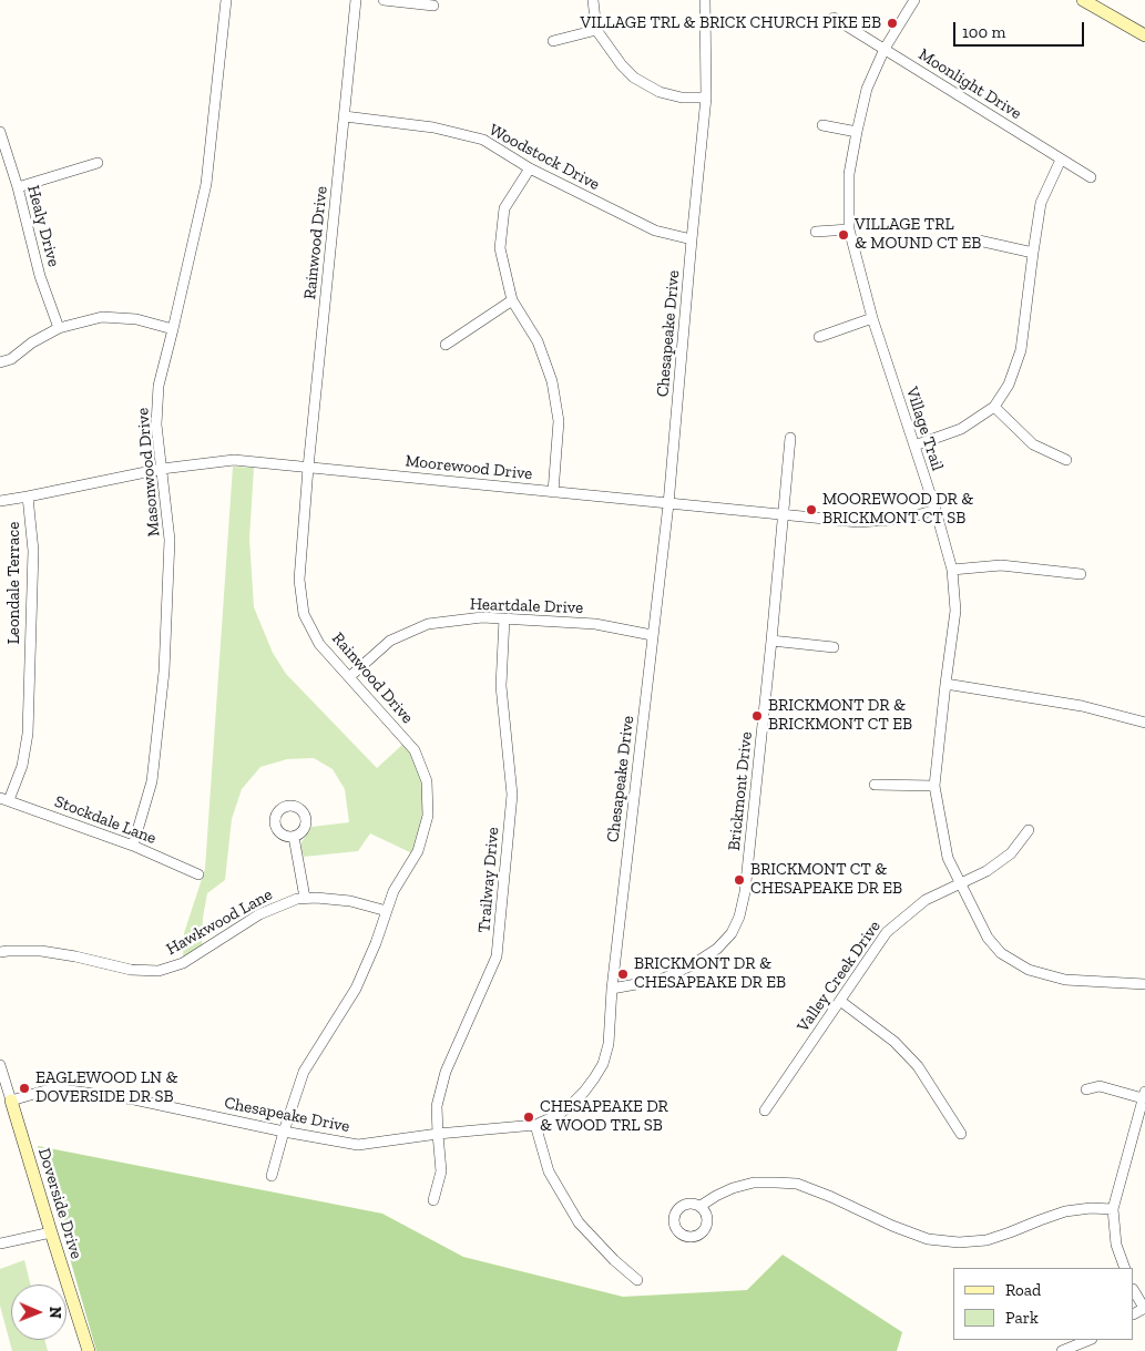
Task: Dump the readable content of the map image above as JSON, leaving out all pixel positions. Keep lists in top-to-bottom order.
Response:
{
  "streets": {
    "street": [
      "Moonlight Drive",
      "Woodstock Drive",
      "Healy Drive",
      "Rainwood Drive",
      "Chesapeake Drive",
      "Village Trail",
      "Moorewood Drive",
      "Masonwood Drive",
      "Leondale Terrace",
      "Heartdale Drive",
      "Brickmont Drive",
      "Stockdale Lane",
      "Trailway Drive",
      "Hawkwood Lane",
      "Valley Creek Drive",
      "Doverside Drive"
    ]
  },
  "crossings": [
    ["Moonlight Drive", "Village Trail"],
    ["Woodstock Drive", "Rainwood Drive"],
    ["Woodstock Drive", "Chesapeake Drive"],
    ["Rainwood Drive", "Chesapeake Drive"],
    ["Rainwood Drive", "Moorewood Drive"],
    ["Rainwood Drive", "Heartdale Drive"],
    ["Rainwood Drive", "Hawkwood Lane"],
    ["Chesapeake Drive", "Moorewood Drive"],
    ["Chesapeake Drive", "Heartdale Drive"],
    ["Chesapeake Drive", "Brickmont Drive"],
    ["Chesapeake Drive", "Trailway Drive"],
    ["Chesapeake Drive", "Doverside Drive"],
    ["Village Trail", "Moorewood Drive"],
    ["Village Trail", "Valley Creek Drive"],
    ["Moorewood Drive", "Masonwood Drive"],
    ["Moorewood Drive", "Leondale Terrace"],
    ["Moorewood Drive", "Brickmont Drive"],
    ["Masonwood Drive", "Stockdale Lane"],
    ["Leondale Terrace", "Stockdale Lane"],
    ["Heartdale Drive", "Trailway Drive"]
  ],
  "places": [
    "VILLAGE TRL & BRICK CHURCH PIKE EB",
    "VILLAGE TRL & MOUND CT EB",
    "MOOREWOOD DR & BRICKMONT CT SB",
    "BRICKMONT DR & BRICKMONT CT EB",
    "BRICKMONT CT & CHESAPEAKE DR EB",
    "BRICKMONT DR & CHESAPEAKE DR EB",
    "EAGLEWOOD LN & DOVERSIDE DR SB",
    "CHESAPEAKE DR & WOOD TRL SB"
  ],
  "legend": ["Road", "Park"],
  "scale_bar": "100 m",
  "north": "right"
}
